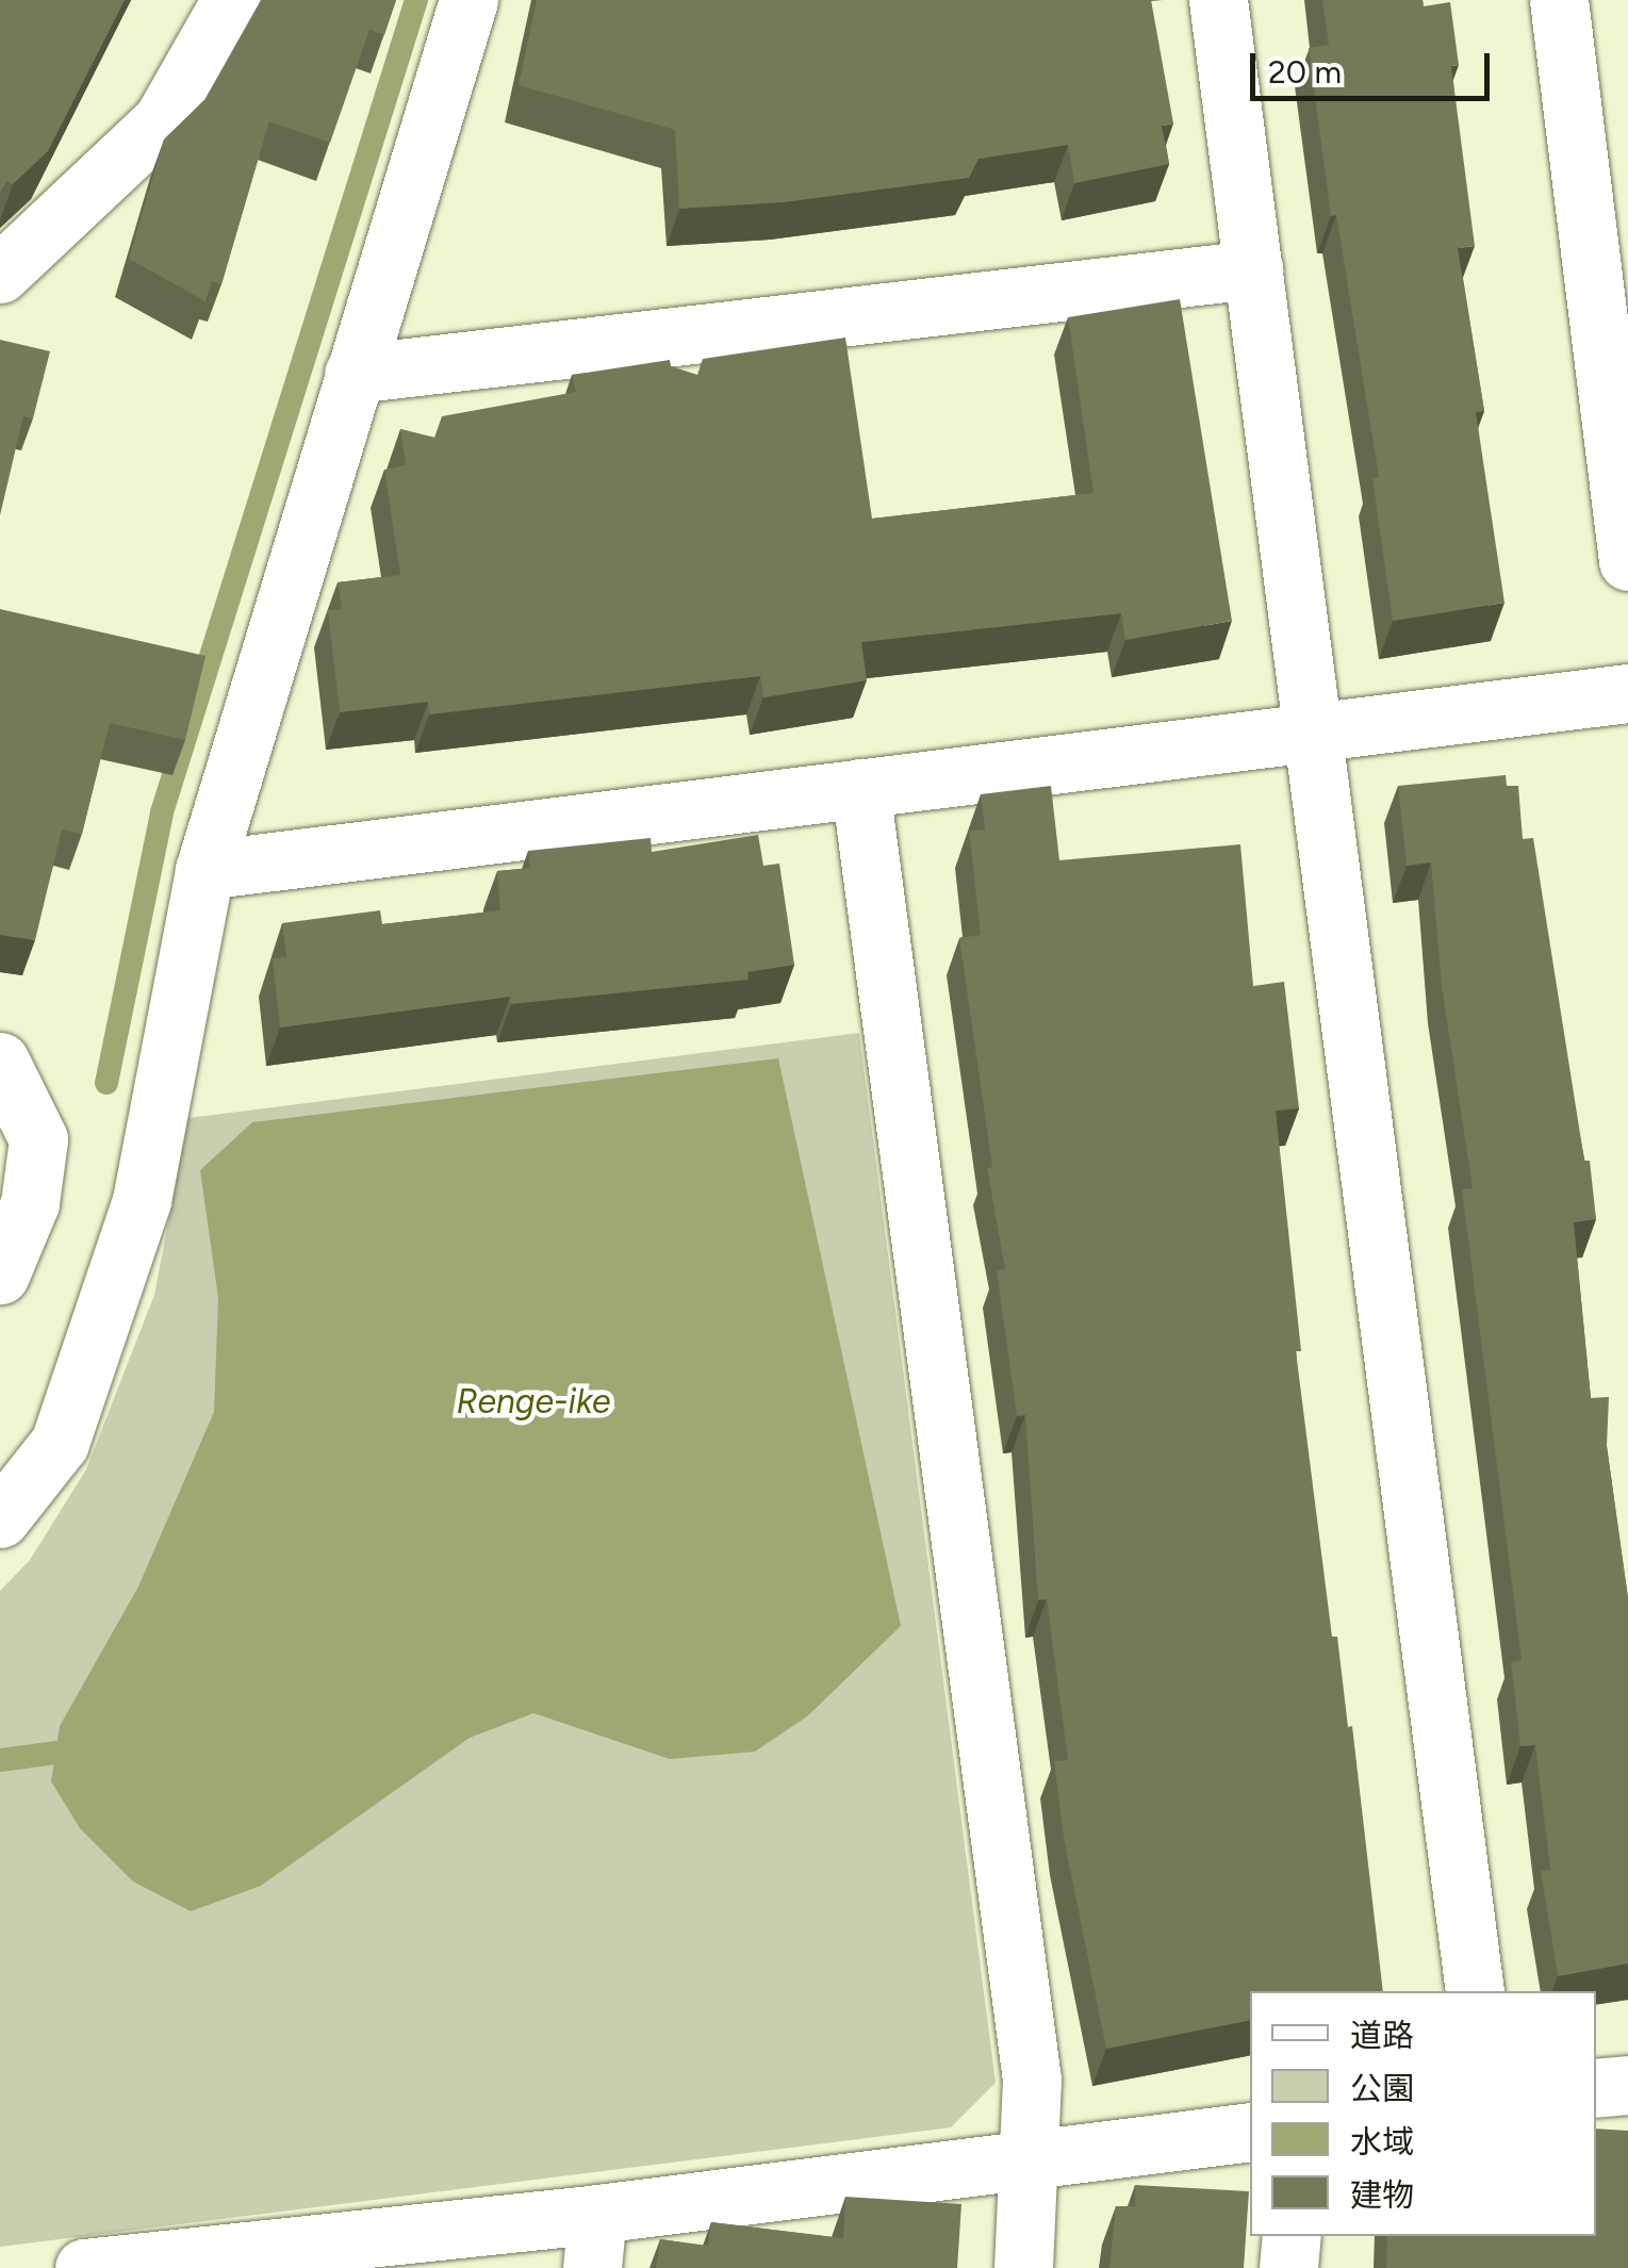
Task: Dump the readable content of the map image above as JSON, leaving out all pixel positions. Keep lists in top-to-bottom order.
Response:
{
  "water": ["Renge-ike"],
  "legend": [
    "道路",
    "公園",
    "水域",
    "建物"
  ],
  "scale_bar": "20 m"
}
